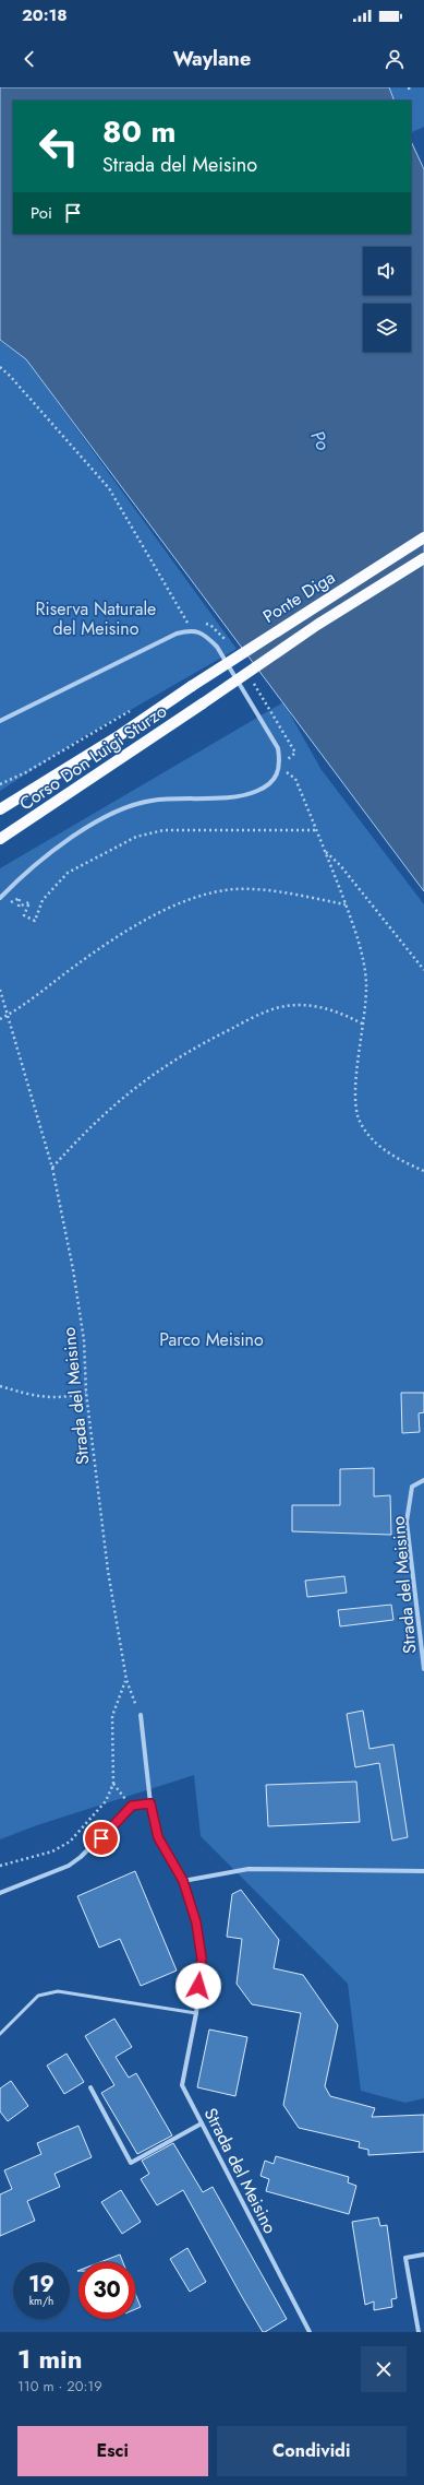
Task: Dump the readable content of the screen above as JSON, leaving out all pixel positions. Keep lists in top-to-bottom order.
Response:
{
  "streets": {
    "main road": ["Ponte Diga", "Corso Don Luigi Sturzo"],
    "street": ["Strada del Meisino"]
  },
  "crossings": [
    ["Ponte Diga", "Corso Don Luigi Sturzo"]
  ],
  "water": ["Po"],
  "parks": ["Riserva Naturale del Meisino", "Parco Meisino"],
  "page": {
    "status": "20:18",
    "header": "Waylane",
    "turn": ["80 m", "Strada del Meisino"],
    "then": "Poi",
    "speed": "19 km/h",
    "limit": "30",
    "heading": ["1 min", "110 m · 20:19"],
    "buttons": ["Esci", "Condividi"]
  }
}
